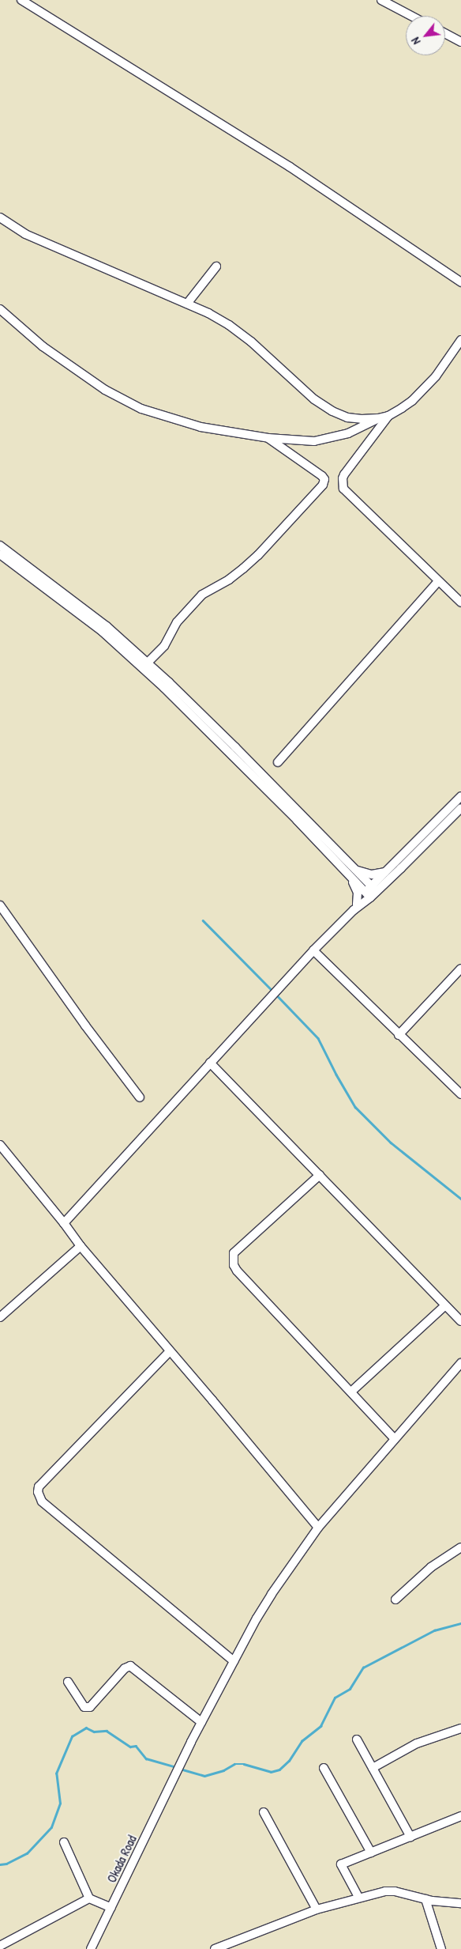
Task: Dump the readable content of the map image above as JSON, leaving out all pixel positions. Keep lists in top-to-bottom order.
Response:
{
  "streets": {
    "street": ["Okada Road"]
  },
  "north": "bottom left"
}
